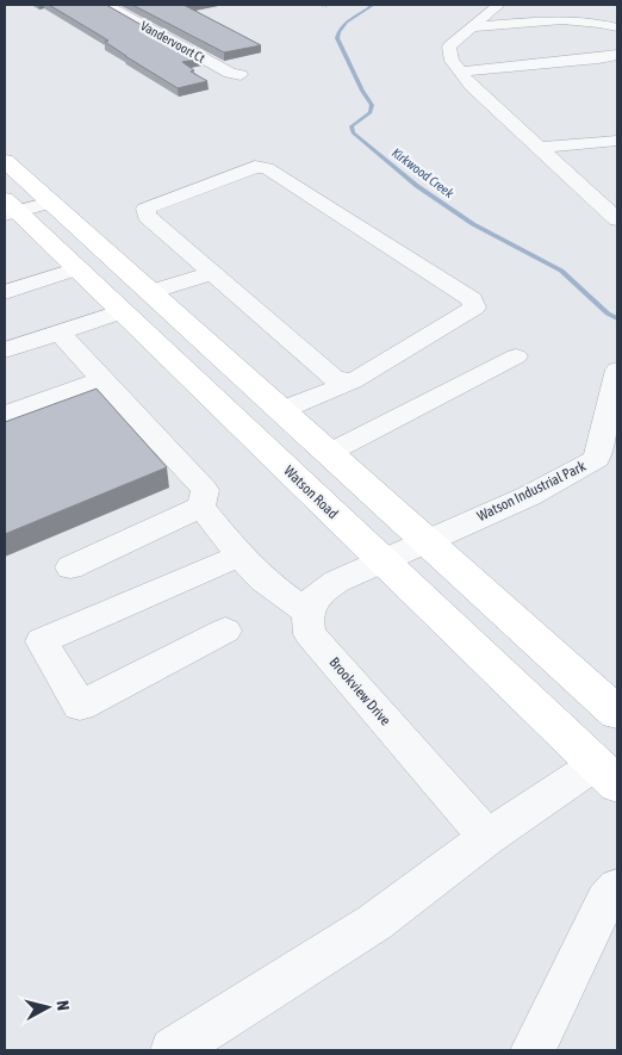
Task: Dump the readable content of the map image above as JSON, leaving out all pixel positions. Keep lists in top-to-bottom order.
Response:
{
  "streets": {
    "main road": ["Watson Road"],
    "street": ["Vandervoort Ct", "Watson Industrial Park", "Brookview Drive"]
  },
  "crossings": [
    ["Watson Industrial Park", "Watson Road"]
  ],
  "water": ["Kirkwood Creek"],
  "north": "right"
}
